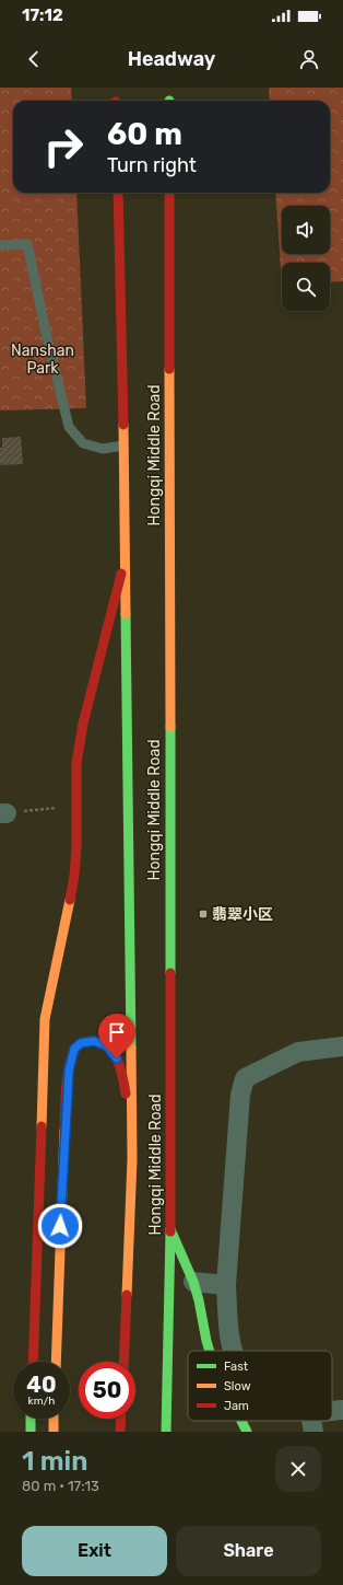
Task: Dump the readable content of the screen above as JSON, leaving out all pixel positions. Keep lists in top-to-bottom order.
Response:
{
  "streets": {
    "main road": ["Hongqi Middle Road"]
  },
  "parks": ["Nanshan Park"],
  "places": {
    "transit": ["翡翠小区"]
  },
  "legend": ["Fast", "Slow", "Jam"],
  "page": {
    "status": "17:12",
    "header": "Headway",
    "turn": ["60 m", "Turn right"],
    "speed": "40 km/h",
    "limit": "50",
    "heading": ["1 min", "80 m · 17:13"],
    "buttons": ["Exit", "Share"]
  }
}
